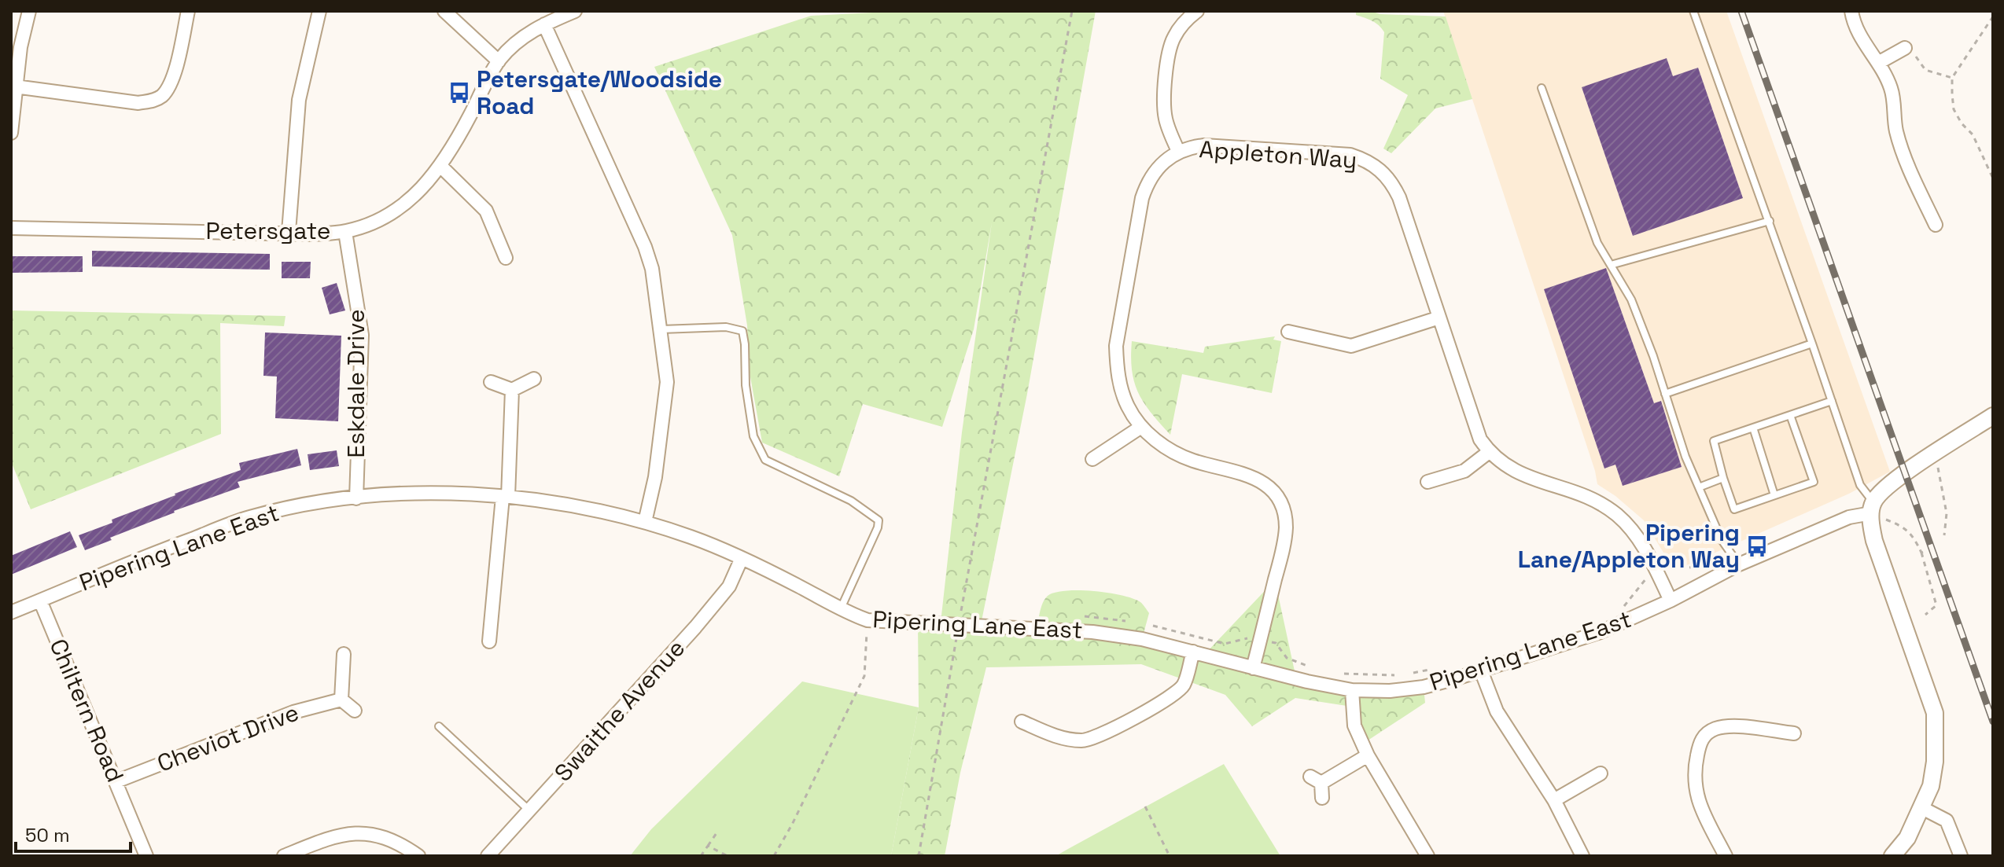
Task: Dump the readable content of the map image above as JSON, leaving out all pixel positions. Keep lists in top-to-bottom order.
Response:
{
  "streets": {
    "street": [
      "Appleton Way",
      "Petersgate",
      "Eskdale Drive",
      "Pipering Lane East",
      "Chiltern Road",
      "Swaithe Avenue",
      "Cheviot Drive"
    ]
  },
  "crossings": [
    ["Appleton Way", "Pipering Lane East"],
    ["Petersgate", "Eskdale Drive"],
    ["Eskdale Drive", "Pipering Lane East"],
    ["Pipering Lane East", "Chiltern Road"],
    ["Pipering Lane East", "Swaithe Avenue"],
    ["Chiltern Road", "Cheviot Drive"]
  ],
  "places": {
    "bus stop": ["Petersgate/Woodside Road", "Pipering Lane/Appleton Way"]
  },
  "scale_bar": "50 m"
}
